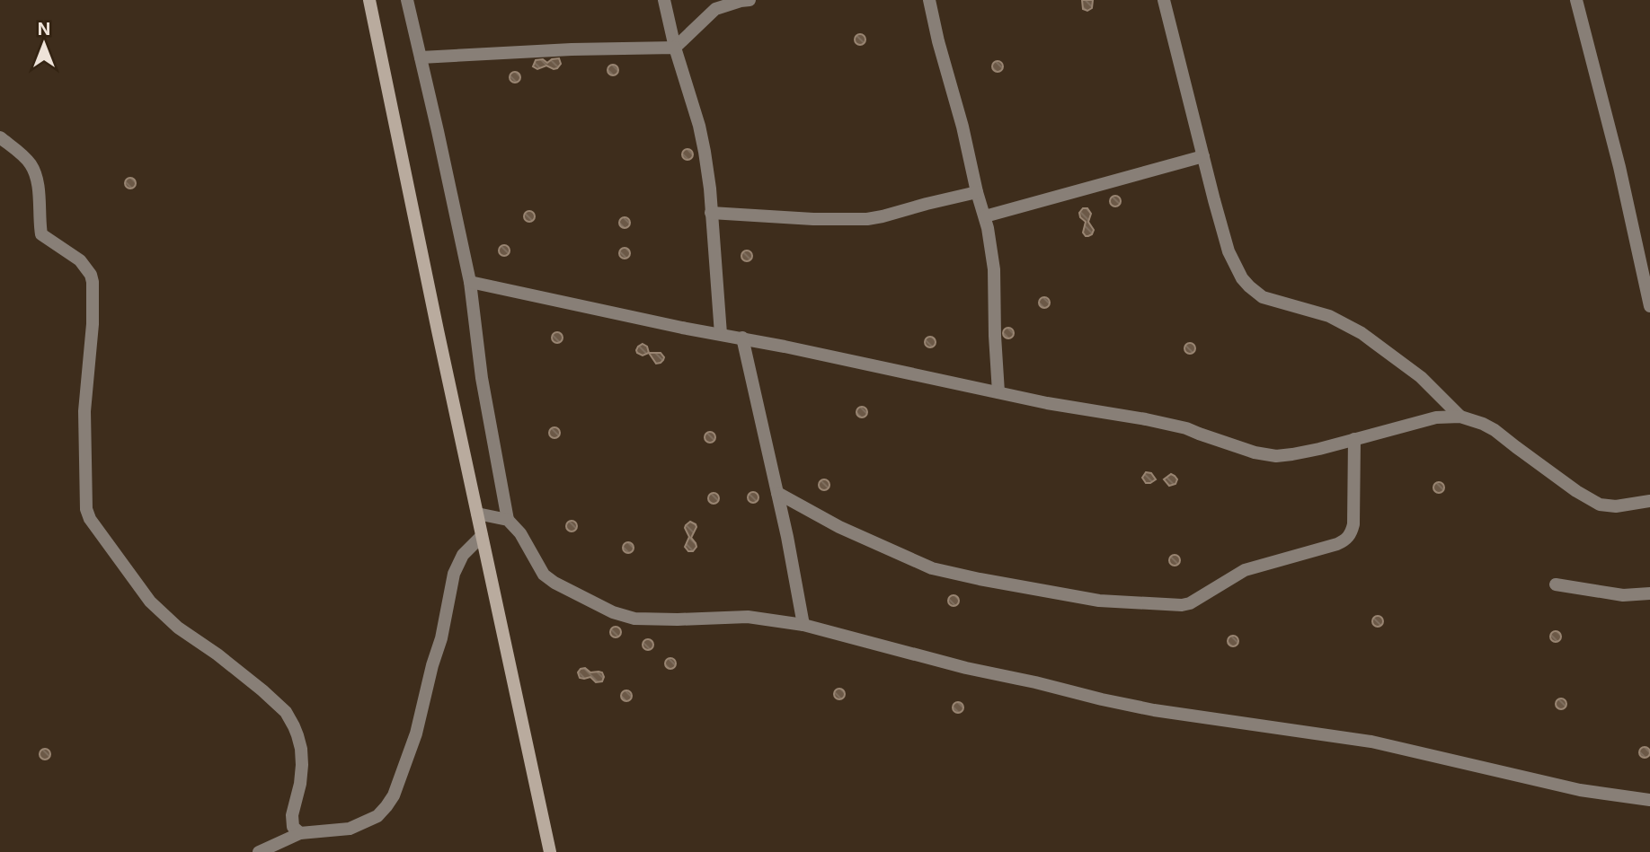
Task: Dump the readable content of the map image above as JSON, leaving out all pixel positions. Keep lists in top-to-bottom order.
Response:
{
  "north": "top"
}
